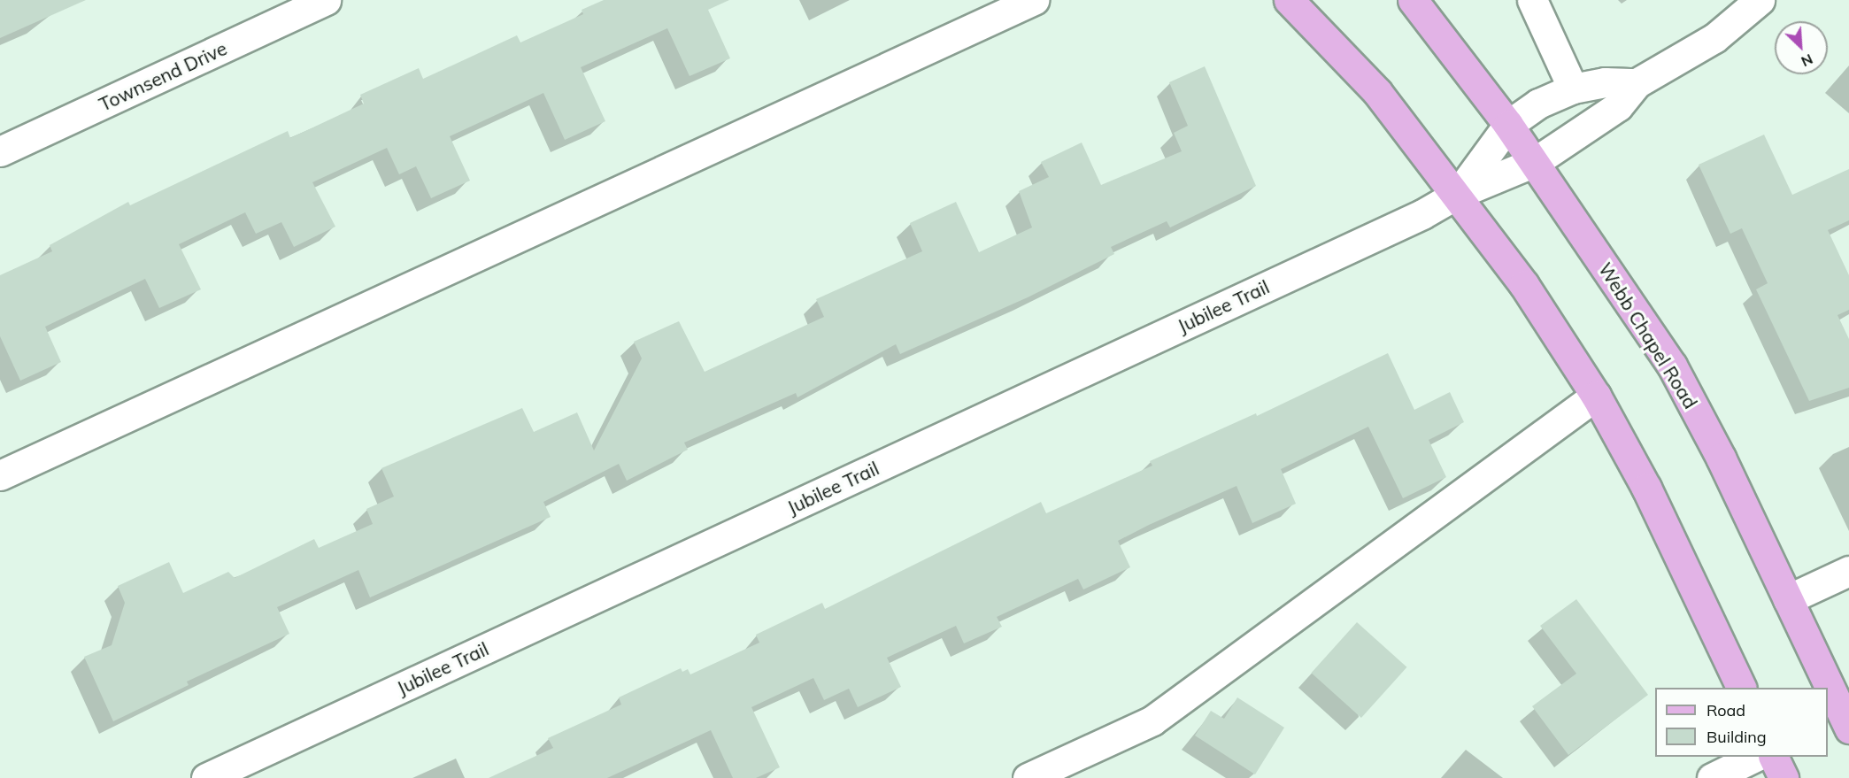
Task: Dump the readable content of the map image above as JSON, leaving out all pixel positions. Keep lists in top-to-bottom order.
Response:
{
  "streets": {
    "main road": ["Webb Chapel Road"],
    "street": ["Townsend Drive", "Jubilee Trail"]
  },
  "crossings": [
    ["Jubilee Trail", "Webb Chapel Road"]
  ],
  "legend": ["Road", "Building"],
  "north": "bottom right"
}
